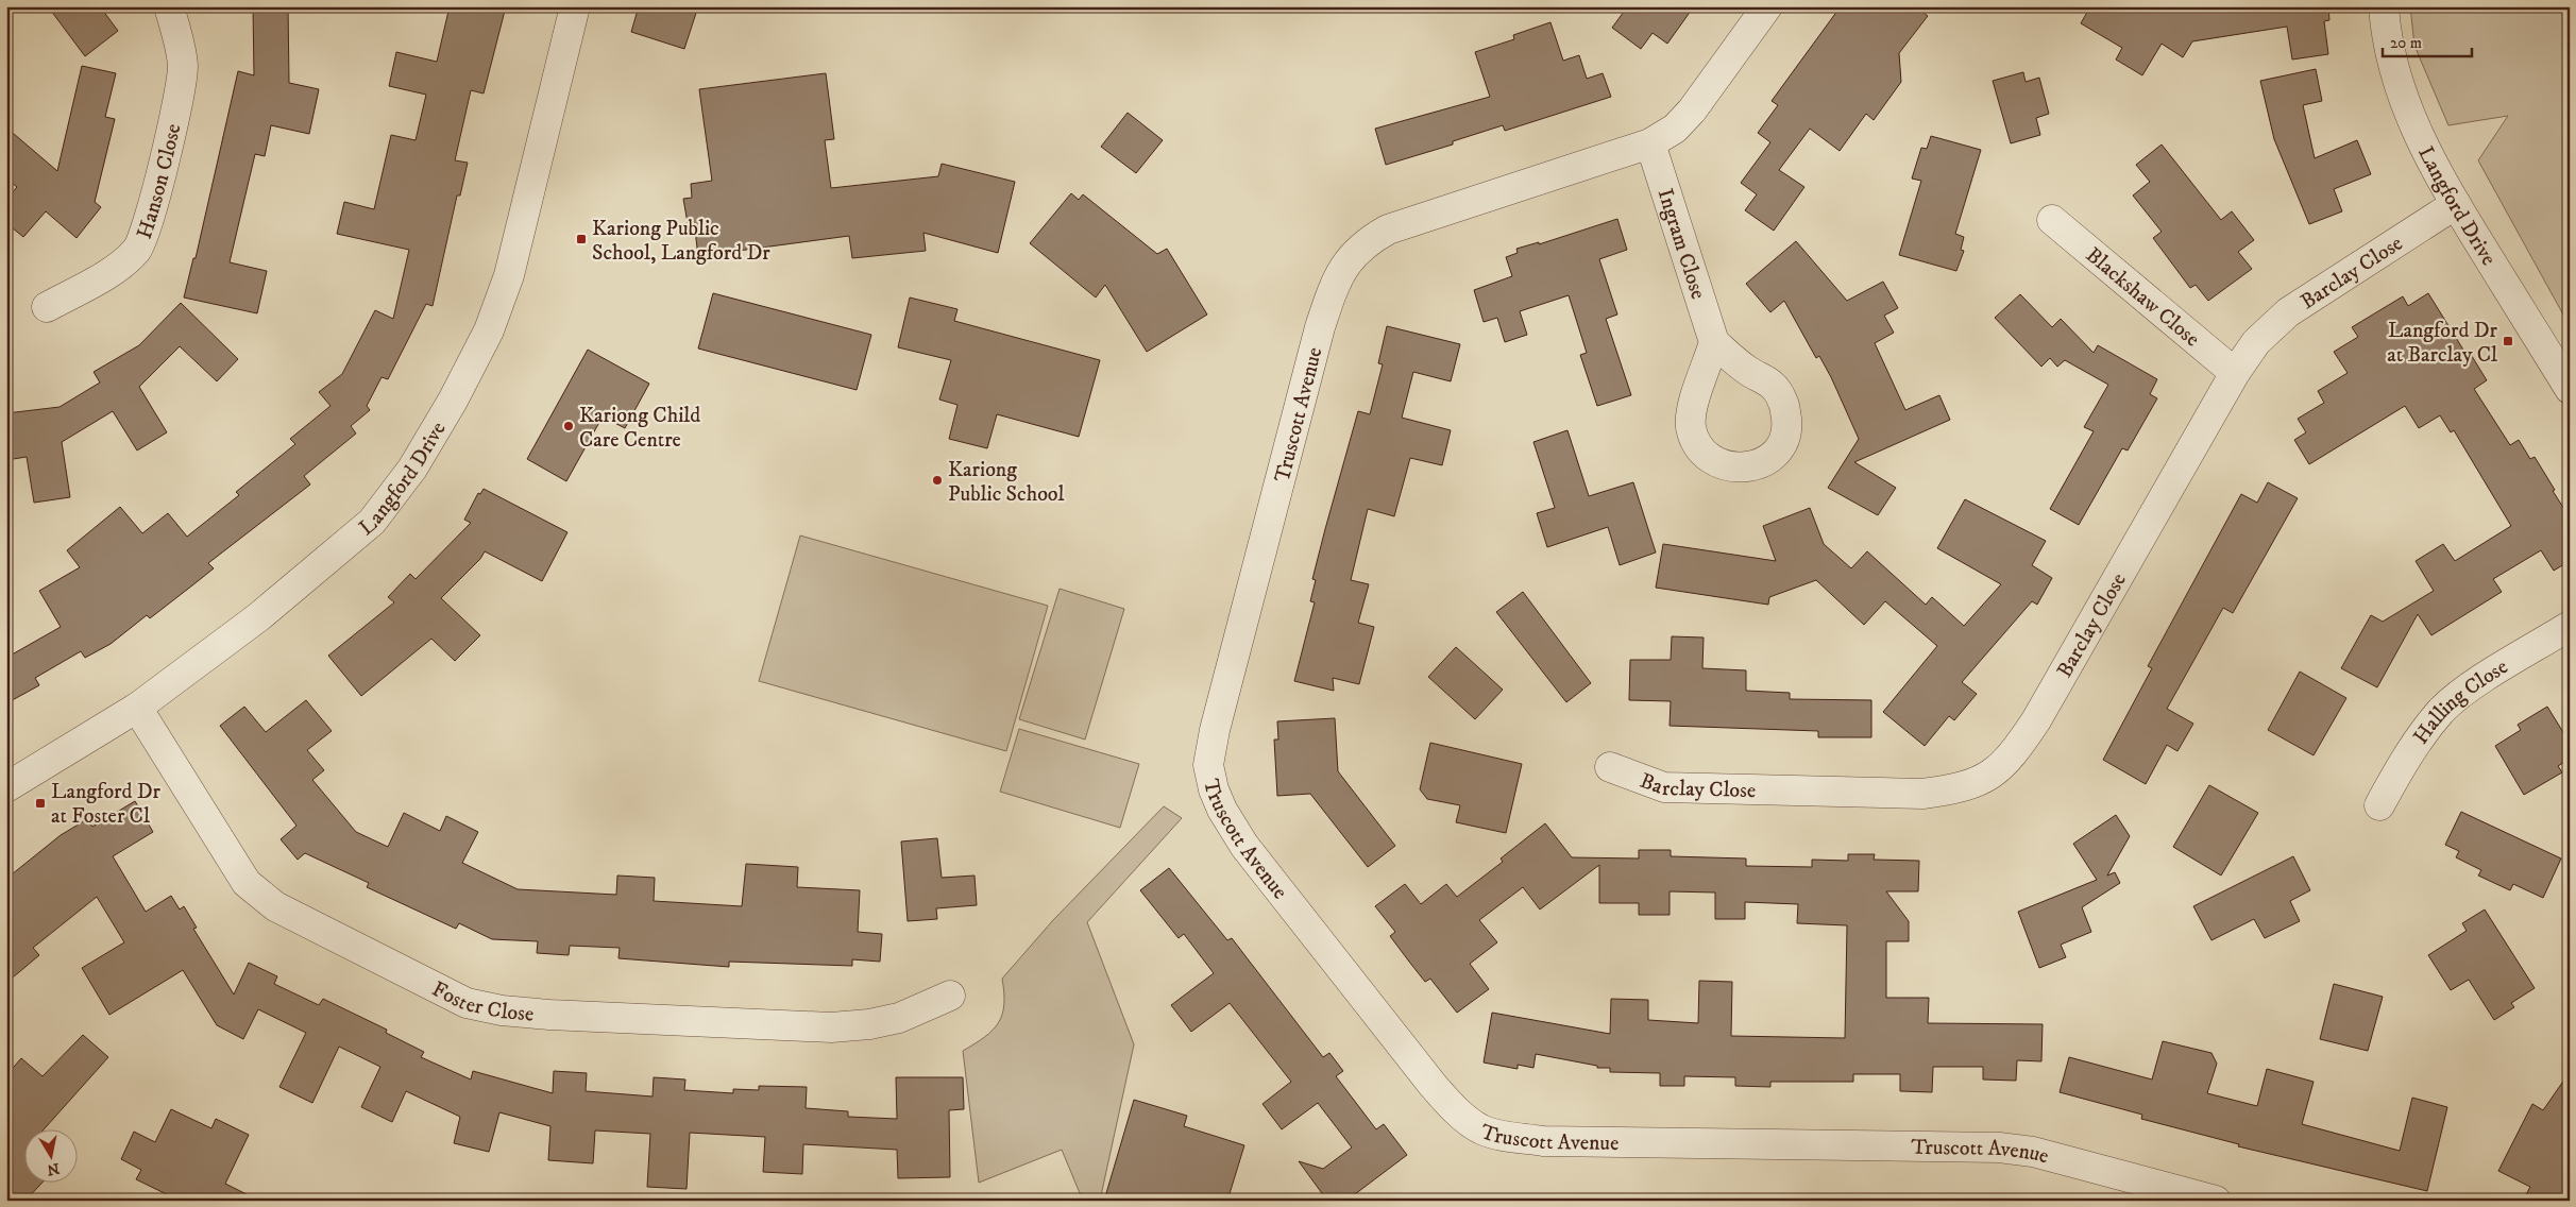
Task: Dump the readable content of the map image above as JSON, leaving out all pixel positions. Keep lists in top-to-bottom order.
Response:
{
  "streets": {
    "street": [
      "Hanson Close",
      "Langford Drive",
      "Ingram Close",
      "Barclay Close",
      "Blackshaw Close",
      "Truscott Avenue",
      "Halling Close",
      "Foster Close"
    ]
  },
  "crossings": [
    ["Langford Drive", "Barclay Close"],
    ["Langford Drive", "Foster Close"],
    ["Ingram Close", "Truscott Avenue"],
    ["Barclay Close", "Blackshaw Close"]
  ],
  "places": {
    "transit": ["Kariong Public School, Langford Dr", "Langford Dr at Barclay Cl", "Langford Dr at Foster Cl"],
    "other": ["Kariong Child Care Centre", "Kariong Public School"]
  },
  "scale_bar": "20 m",
  "north": "bottom"
}
